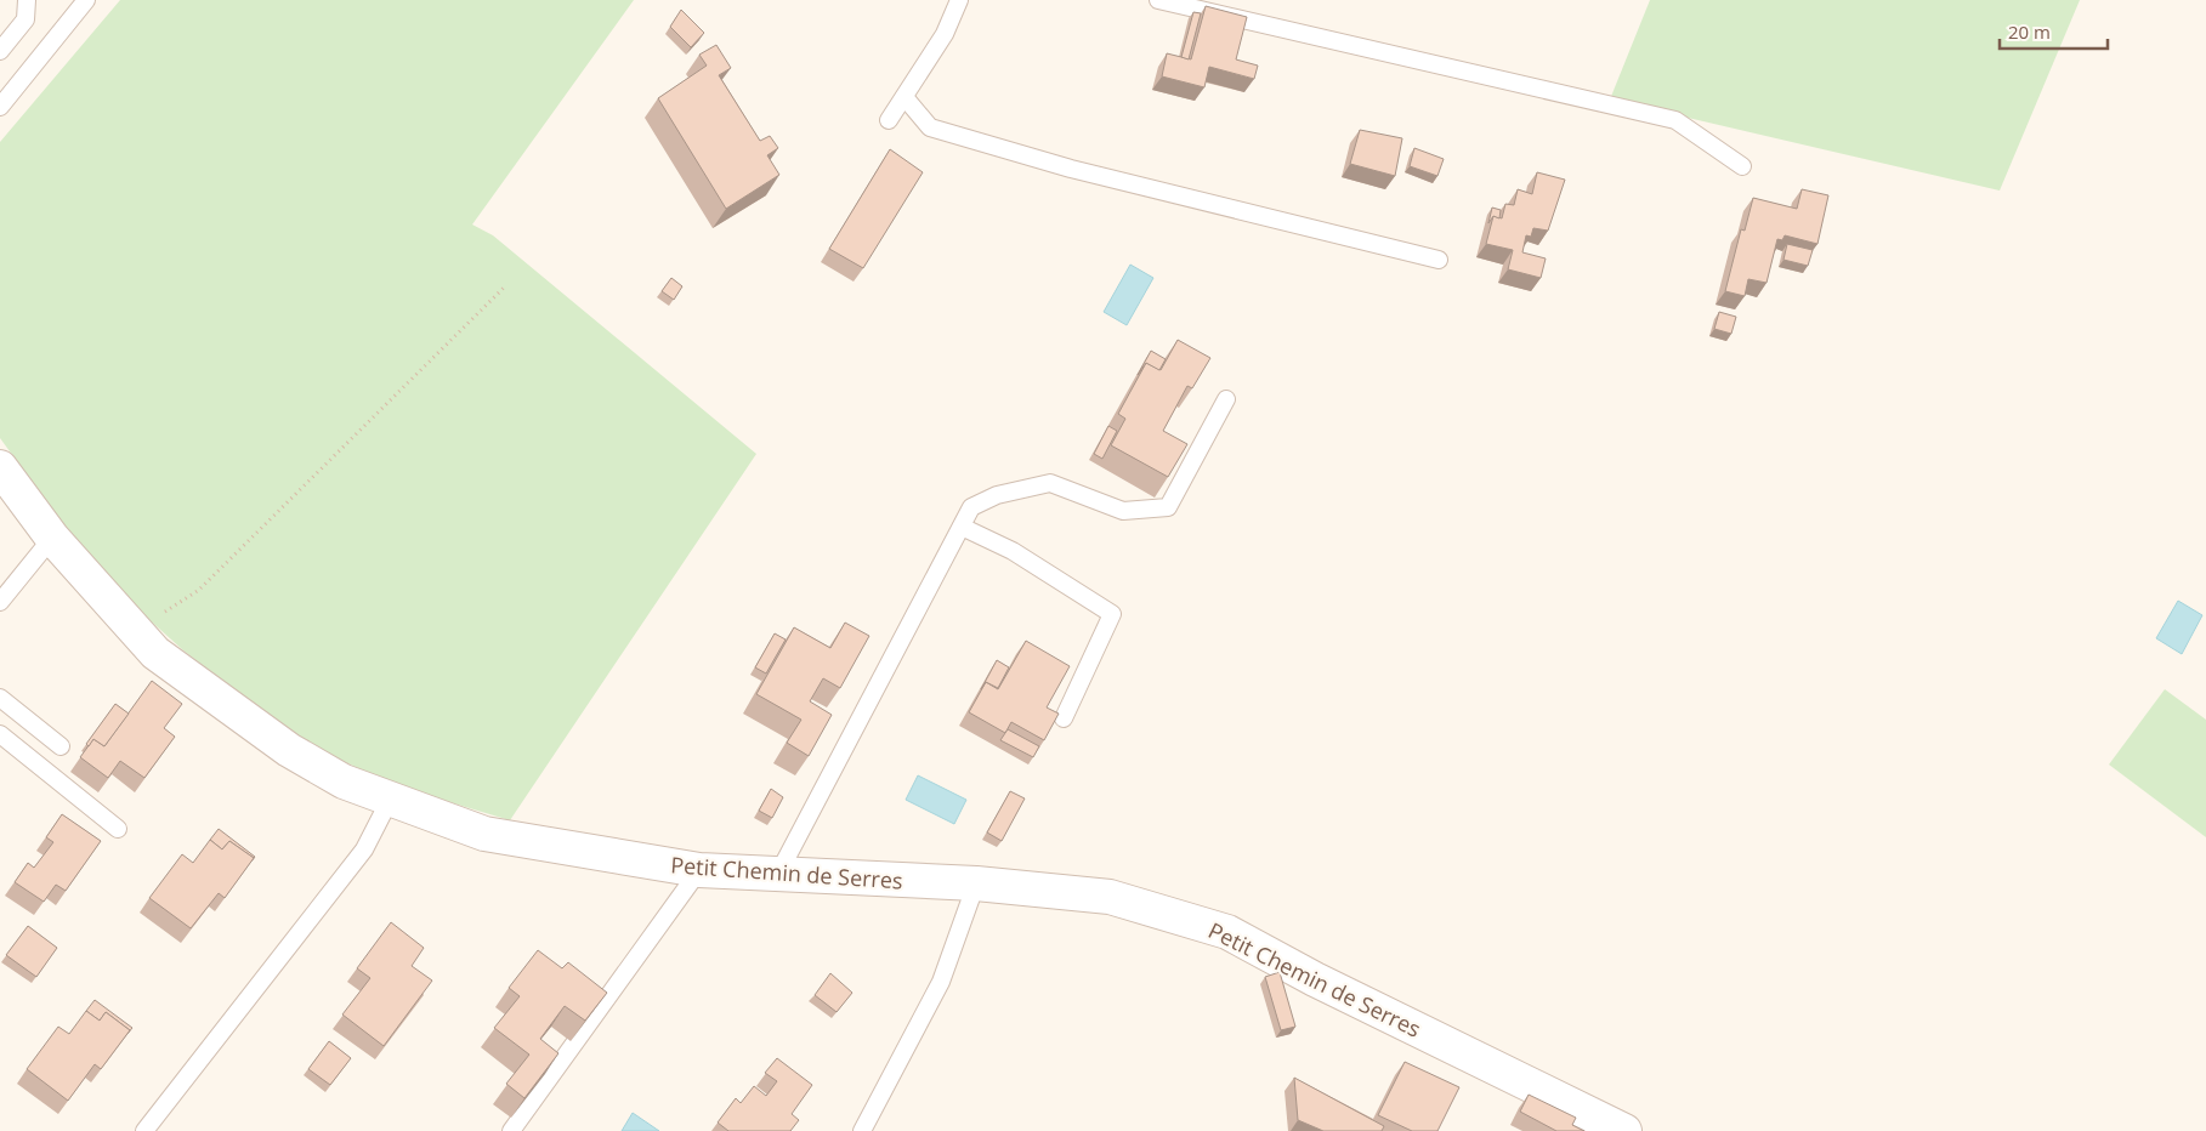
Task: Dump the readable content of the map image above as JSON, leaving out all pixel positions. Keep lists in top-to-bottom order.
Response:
{
  "streets": {
    "street": ["Petit Chemin de Serres"]
  },
  "scale_bar": "20 m"
}
